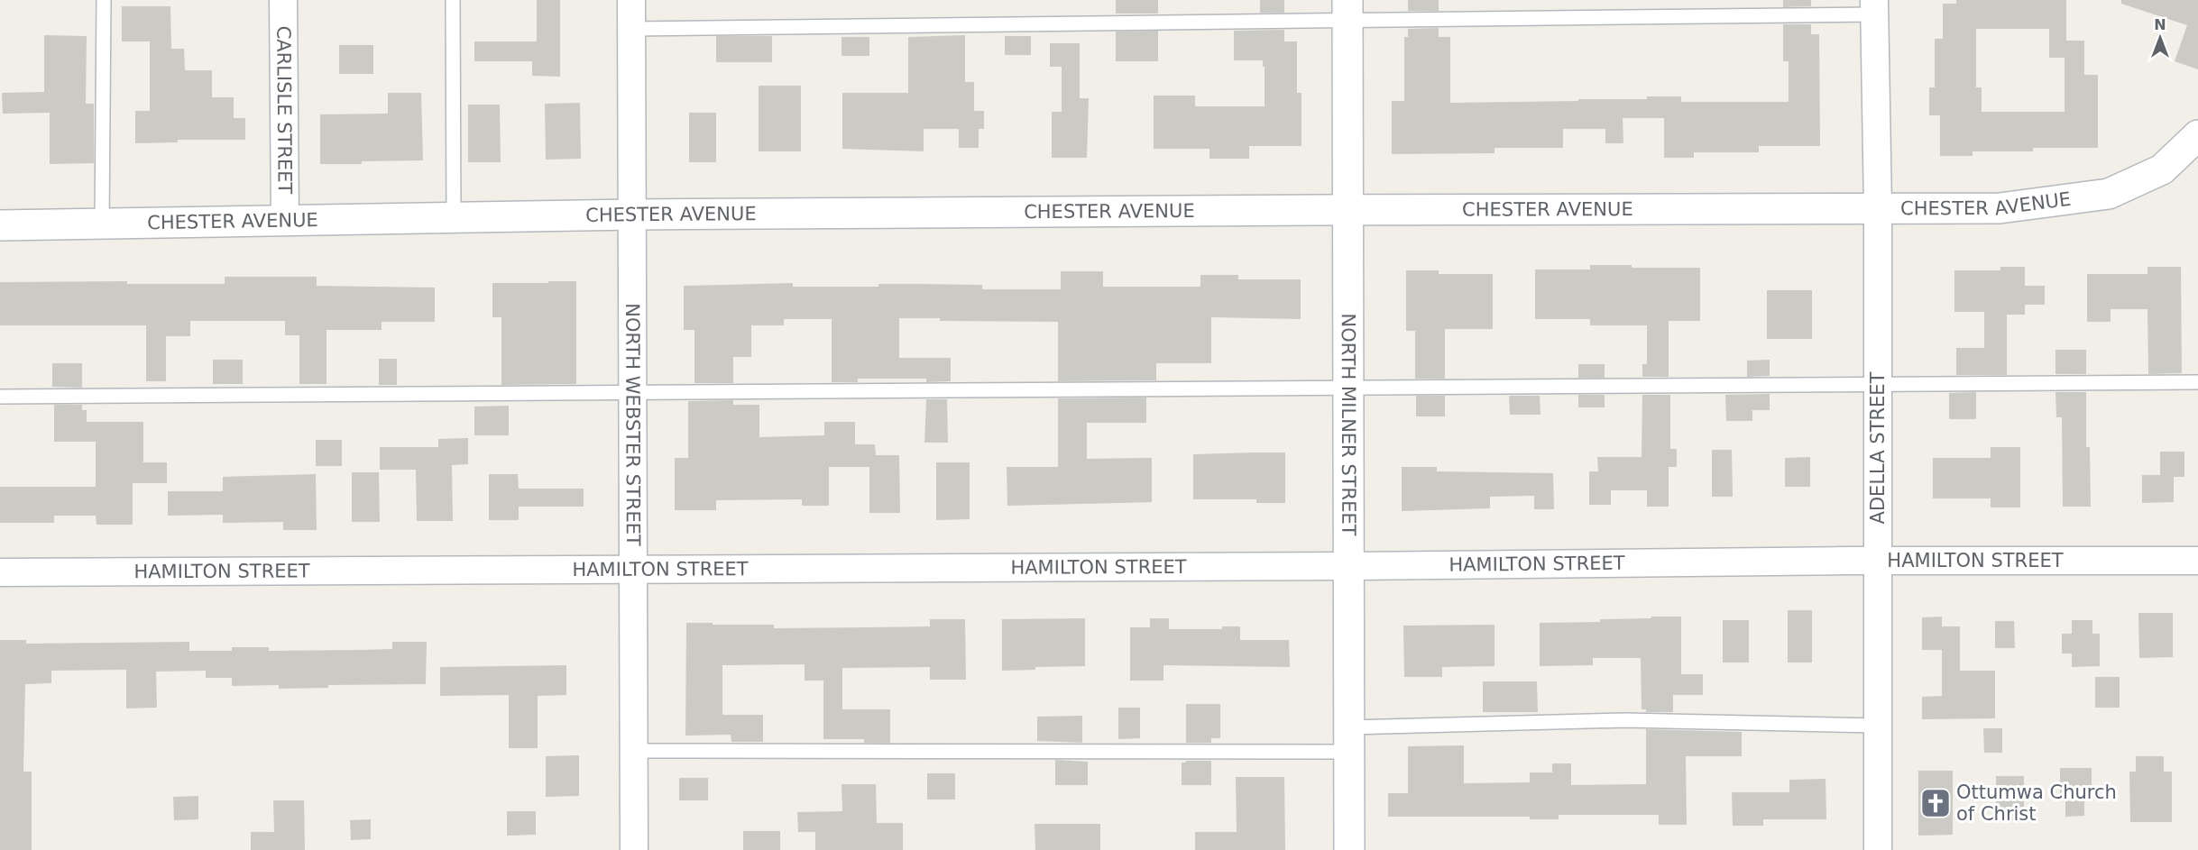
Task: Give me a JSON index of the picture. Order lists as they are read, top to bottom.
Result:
{
  "streets": {
    "street": [
      "CARLISLE STREET",
      "CHESTER AVENUE",
      "NORTH WEBSTER STREET",
      "NORTH MILNER STREET",
      "ADELLA STREET",
      "HAMILTON STREET"
    ]
  },
  "crossings": [
    ["CARLISLE STREET", "CHESTER AVENUE"],
    ["CHESTER AVENUE", "NORTH WEBSTER STREET"],
    ["CHESTER AVENUE", "NORTH MILNER STREET"],
    ["CHESTER AVENUE", "ADELLA STREET"],
    ["NORTH WEBSTER STREET", "HAMILTON STREET"],
    ["NORTH MILNER STREET", "HAMILTON STREET"],
    ["ADELLA STREET", "HAMILTON STREET"]
  ],
  "places": {
    "church": ["Ottumwa Church of Christ"]
  },
  "north": "top"
}
